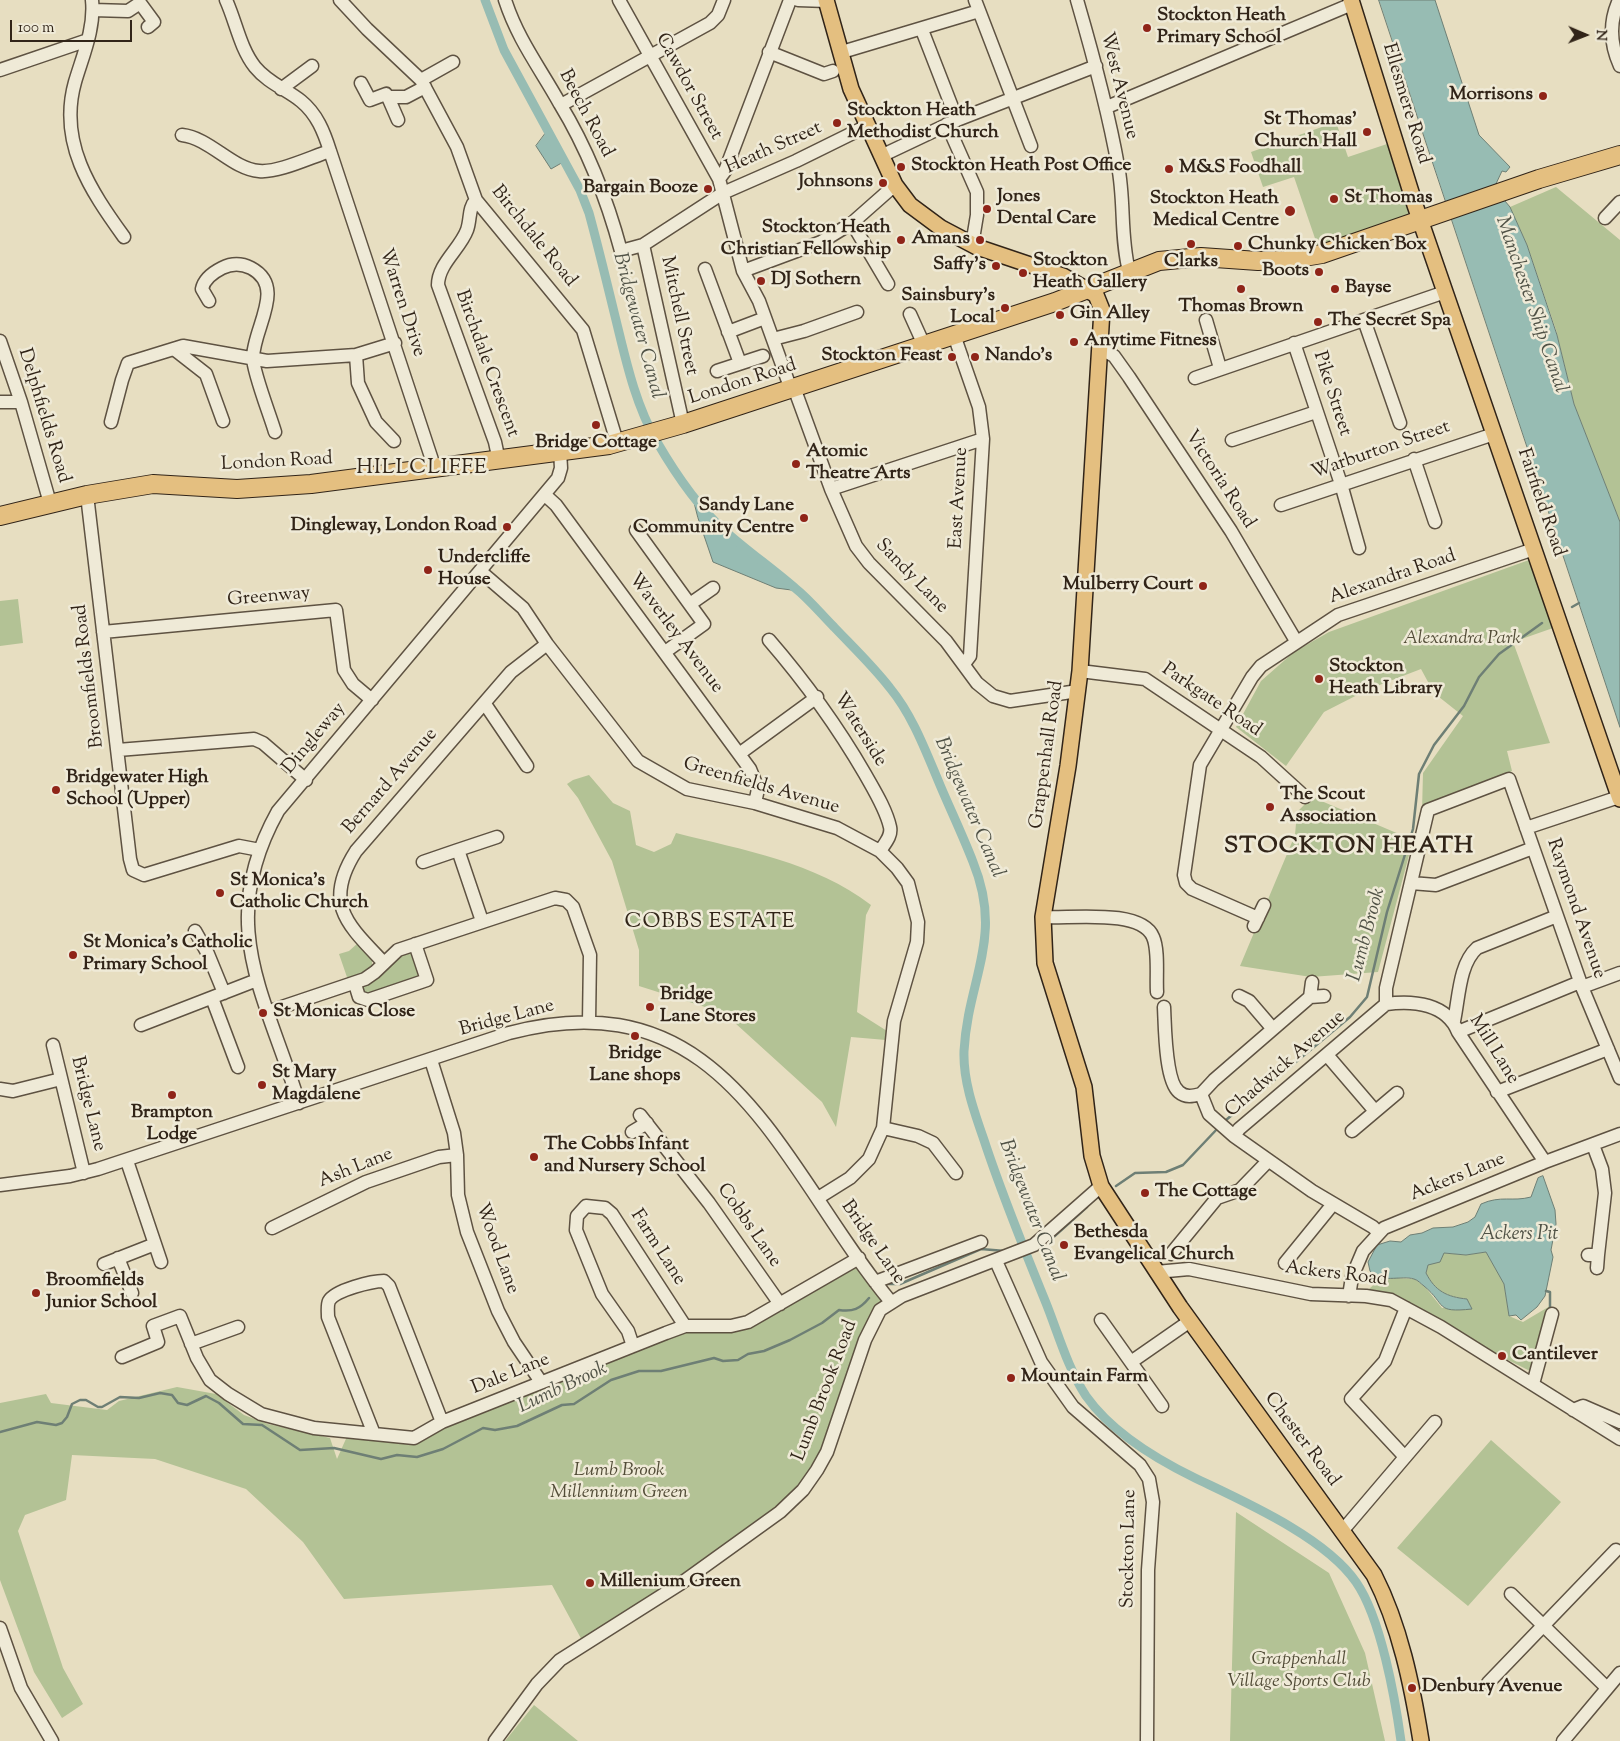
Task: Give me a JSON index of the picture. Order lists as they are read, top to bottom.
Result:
{
  "streets": {
    "highway": ["London Road"],
    "main road": [
      "Ellesmere Road",
      "Fairfield Road",
      "Grappenhall Road",
      "Chester Road"
    ],
    "street": [
      "West Avenue",
      "Cawdor Street",
      "Beech Road",
      "Heath Street",
      "Birchdale Road",
      "Warren Drive",
      "Mitchell Street",
      "Birchdale Crescent",
      "Pike Street",
      "Delphfields Road",
      "Warburton Street",
      "Victoria Road",
      "East Avenue",
      "Sandy Lane",
      "Alexandra Road",
      "Greenway",
      "Waverley Avenue",
      "Broomfields Road",
      "Parkgate Road",
      "Waterside",
      "Dingleway",
      "Bernard Avenue",
      "Greenfields Avenue",
      "Raymond Avenue",
      "Bridge Lane",
      "Mill Lane",
      "Chadwick Avenue",
      "Ash Lane",
      "Ackers Lane",
      "Cobbs Lane",
      "Farm Lane",
      "Wood Lane",
      "Ackers Road",
      "Dale Lane",
      "Lumb Brook Road",
      "Stockton Lane"
    ]
  },
  "crossings": [
    ["West Avenue", "London Road"],
    ["Cawdor Street", "Heath Street"],
    ["Cawdor Street", "Sandy Lane"],
    ["Ellesmere Road", "London Road"],
    ["Ellesmere Road", "Fairfield Road"],
    ["Beech Road", "Heath Street"],
    ["Heath Street", "Mitchell Street"],
    ["Birchdale Road", "Birchdale Crescent"],
    ["Birchdale Road", "London Road"],
    ["Warren Drive", "London Road"],
    ["Mitchell Street", "London Road"],
    ["Birchdale Crescent", "London Road"],
    ["London Road", "Delphfields Road"],
    ["London Road", "East Avenue"],
    ["London Road", "Fairfield Road"],
    ["London Road", "Sandy Lane"],
    ["London Road", "Broomfields Road"],
    ["London Road", "Dingleway"],
    ["London Road", "Grappenhall Road"],
    ["Pike Street", "Warburton Street"],
    ["Warburton Street", "Fairfield Road"],
    ["Victoria Road", "Alexandra Road"],
    ["Victoria Road", "Grappenhall Road"],
    ["East Avenue", "Sandy Lane"],
    ["Fairfield Road", "Alexandra Road"],
    ["Sandy Lane", "Grappenhall Road"],
    ["Alexandra Road", "Parkgate Road"],
    ["Greenway", "Broomfields Road"],
    ["Greenway", "Dingleway"],
    ["Waverley Avenue", "Dingleway"],
    ["Waverley Avenue", "Greenfields Avenue"],
    ["Broomfields Road", "Dingleway"],
    ["Parkgate Road", "Grappenhall Road"],
    ["Waterside", "Greenfields Avenue"],
    ["Dingleway", "Greenfields Avenue"],
    ["Dingleway", "Bridge Lane"],
    ["Grappenhall Road", "Lumb Brook Road"],
    ["Grappenhall Road", "Chester Road"],
    ["Bernard Avenue", "Greenfields Avenue"],
    ["Greenfields Avenue", "Bridge Lane"],
    ["Bridge Lane", "Wood Lane"],
    ["Bridge Lane", "Dale Lane"],
    ["Bridge Lane", "Lumb Brook Road"],
    ["Mill Lane", "Chadwick Avenue"],
    ["Mill Lane", "Ackers Lane"],
    ["Ash Lane", "Wood Lane"],
    ["Ackers Lane", "Ackers Road"],
    ["Cobbs Lane", "Dale Lane"],
    ["Farm Lane", "Dale Lane"],
    ["Wood Lane", "Dale Lane"],
    ["Ackers Road", "Chester Road"],
    ["Lumb Brook Road", "Chester Road"],
    ["Lumb Brook Road", "Stockton Lane"]
  ],
  "districts": ["HILLCLIFFE", "STOCKTON HEATH", "COBBS ESTATE"],
  "water": [
    "Manchester Ship Canal",
    "Bridgewater Canal",
    "Lumb Brook",
    "Ackers Pit"
  ],
  "parks": ["Alexandra Park", "Lumb Brook Millennium Green", "Grappenhall Village Sports Club"],
  "places": [
    "Stockton Heath Primary School",
    "Morrisons",
    "Stockton Heath Methodist Church",
    "St Thomas' Church Hall",
    "Stockton Heath Post Office",
    "M&S Foodhall",
    "Johnsons",
    "Bargain Booze",
    "St Thomas",
    "Jones Dental Care",
    "Stockton Heath Medical Centre",
    "Stockton Heath Christian Fellowship",
    "Amans",
    "Clarks",
    "Chunky Chicken Box",
    "Saffy's",
    "Boots",
    "Stockton Heath Gallery",
    "DJ Sothern",
    "Thomas Brown",
    "Bayse",
    "Sainsbury's Local",
    "Gin Alley",
    "The Secret Spa",
    "Anytime Fitness",
    "Stockton Feast",
    "Nando's",
    "Bridge Cottage",
    "Atomic Theatre Arts",
    "Sandy Lane Community Centre",
    "Dingleway, London Road",
    "Undercliffe House",
    "Mulberry Court",
    "Stockton Heath Library",
    "Bridgewater High School (Upper)",
    "The Scout Association",
    "St Monica's Catholic Church",
    "St Monica's Catholic Primary School",
    "Bridge Lane Stores",
    "St Monicas Close",
    "Bridge Lane shops",
    "St Mary Magdalene",
    "Brampton Lodge",
    "The Cobbs Infant and Nursery School",
    "The Cottage",
    "Bethesda Evangelical Church",
    "Broomfields Junior School",
    "Cantilever",
    "Mountain Farm",
    "Millenium Green",
    "Denbury Avenue"
  ],
  "scale_bar": "100 m",
  "north": "right"
}
